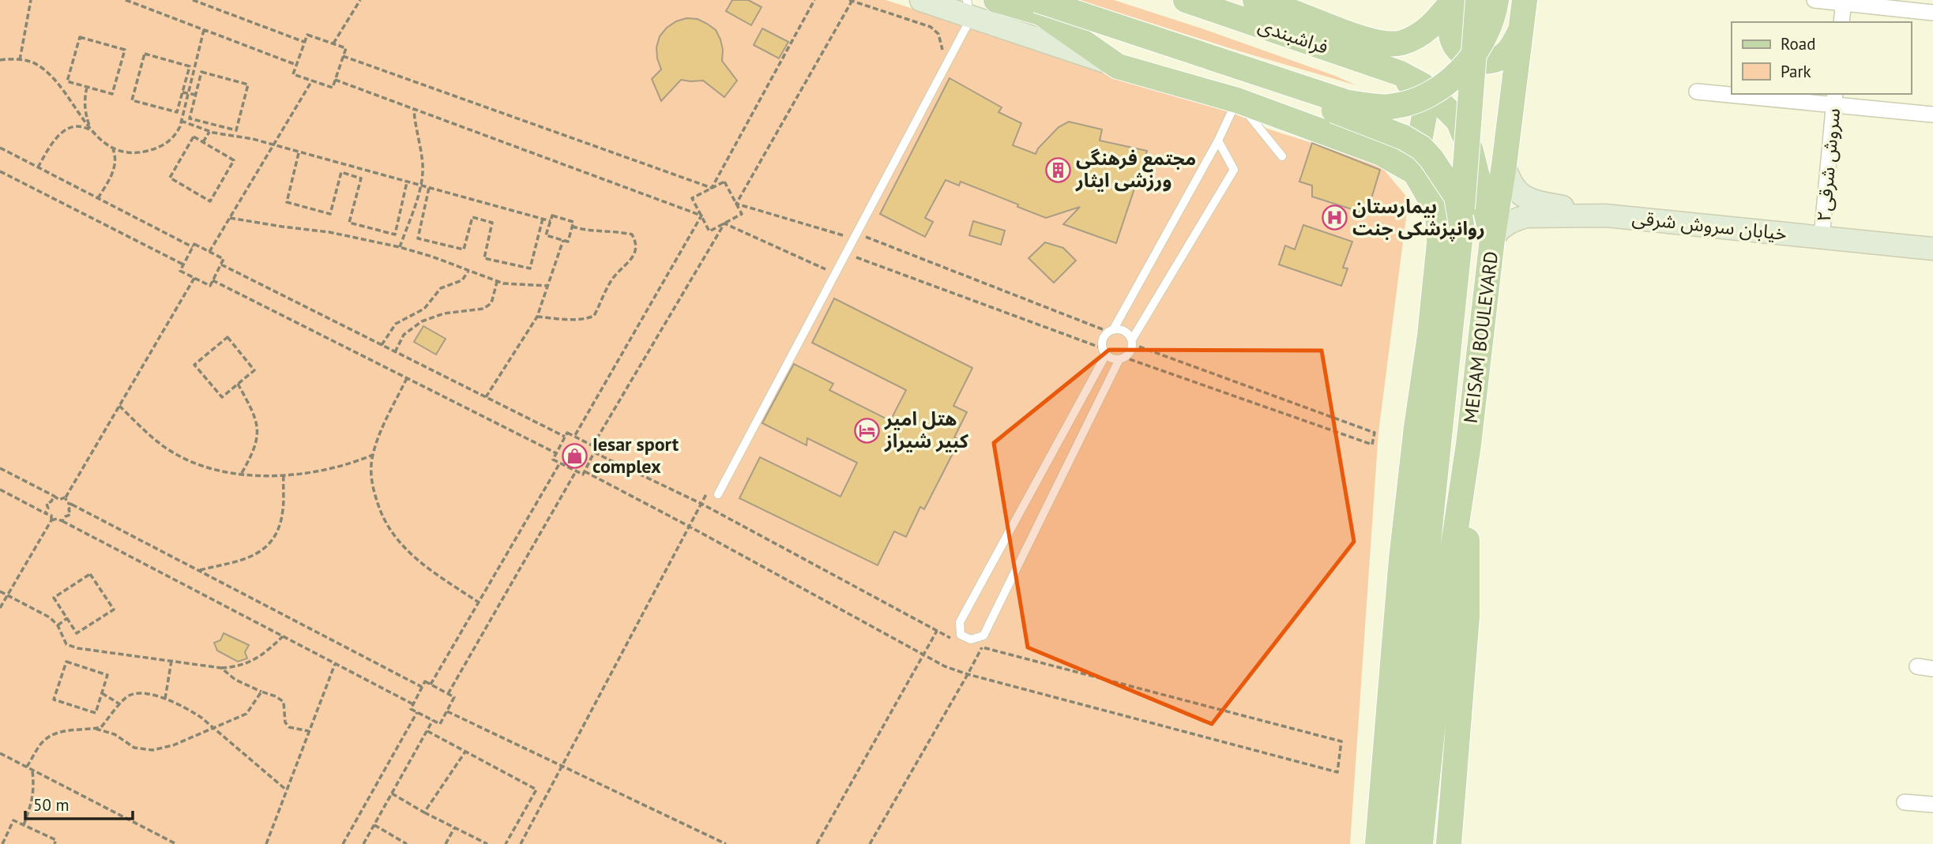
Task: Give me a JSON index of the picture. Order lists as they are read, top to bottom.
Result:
{
  "streets": {
    "main road": ["فراشبندی", "MEISAM BOULEVARD"],
    "street": ["سروش شرقی۲", "خیابان سروش شرقی"]
  },
  "crossings": [
    ["فراشبندی", "خیابان سروش شرقی"],
    ["فراشبندی", "MEISAM BOULEVARD"],
    ["سروش شرقی۲", "خیابان سروش شرقی"],
    ["خیابان سروش شرقی", "MEISAM BOULEVARD"]
  ],
  "places": {
    "building": ["مجتمع فرهنگی ورزشی ایثار"],
    "hospital": ["بیمارستان روانپزشکی جنت"],
    "hotel": ["هتل امیر کبیر شیراز"],
    "shop": ["Iesar sport complex"]
  },
  "legend": ["Road", "Park"],
  "scale_bar": "50 m"
}
